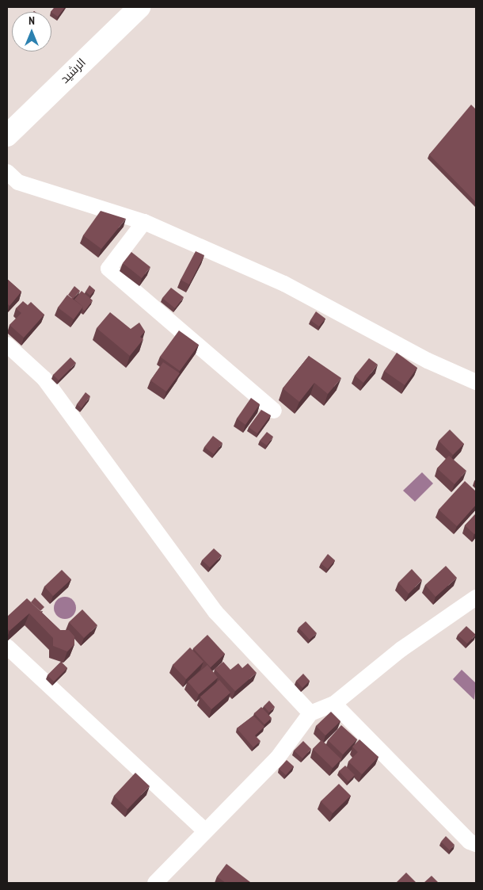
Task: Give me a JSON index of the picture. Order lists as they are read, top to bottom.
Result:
{
  "streets": {
    "main road": ["الرشيد"]
  },
  "north": "top"
}
